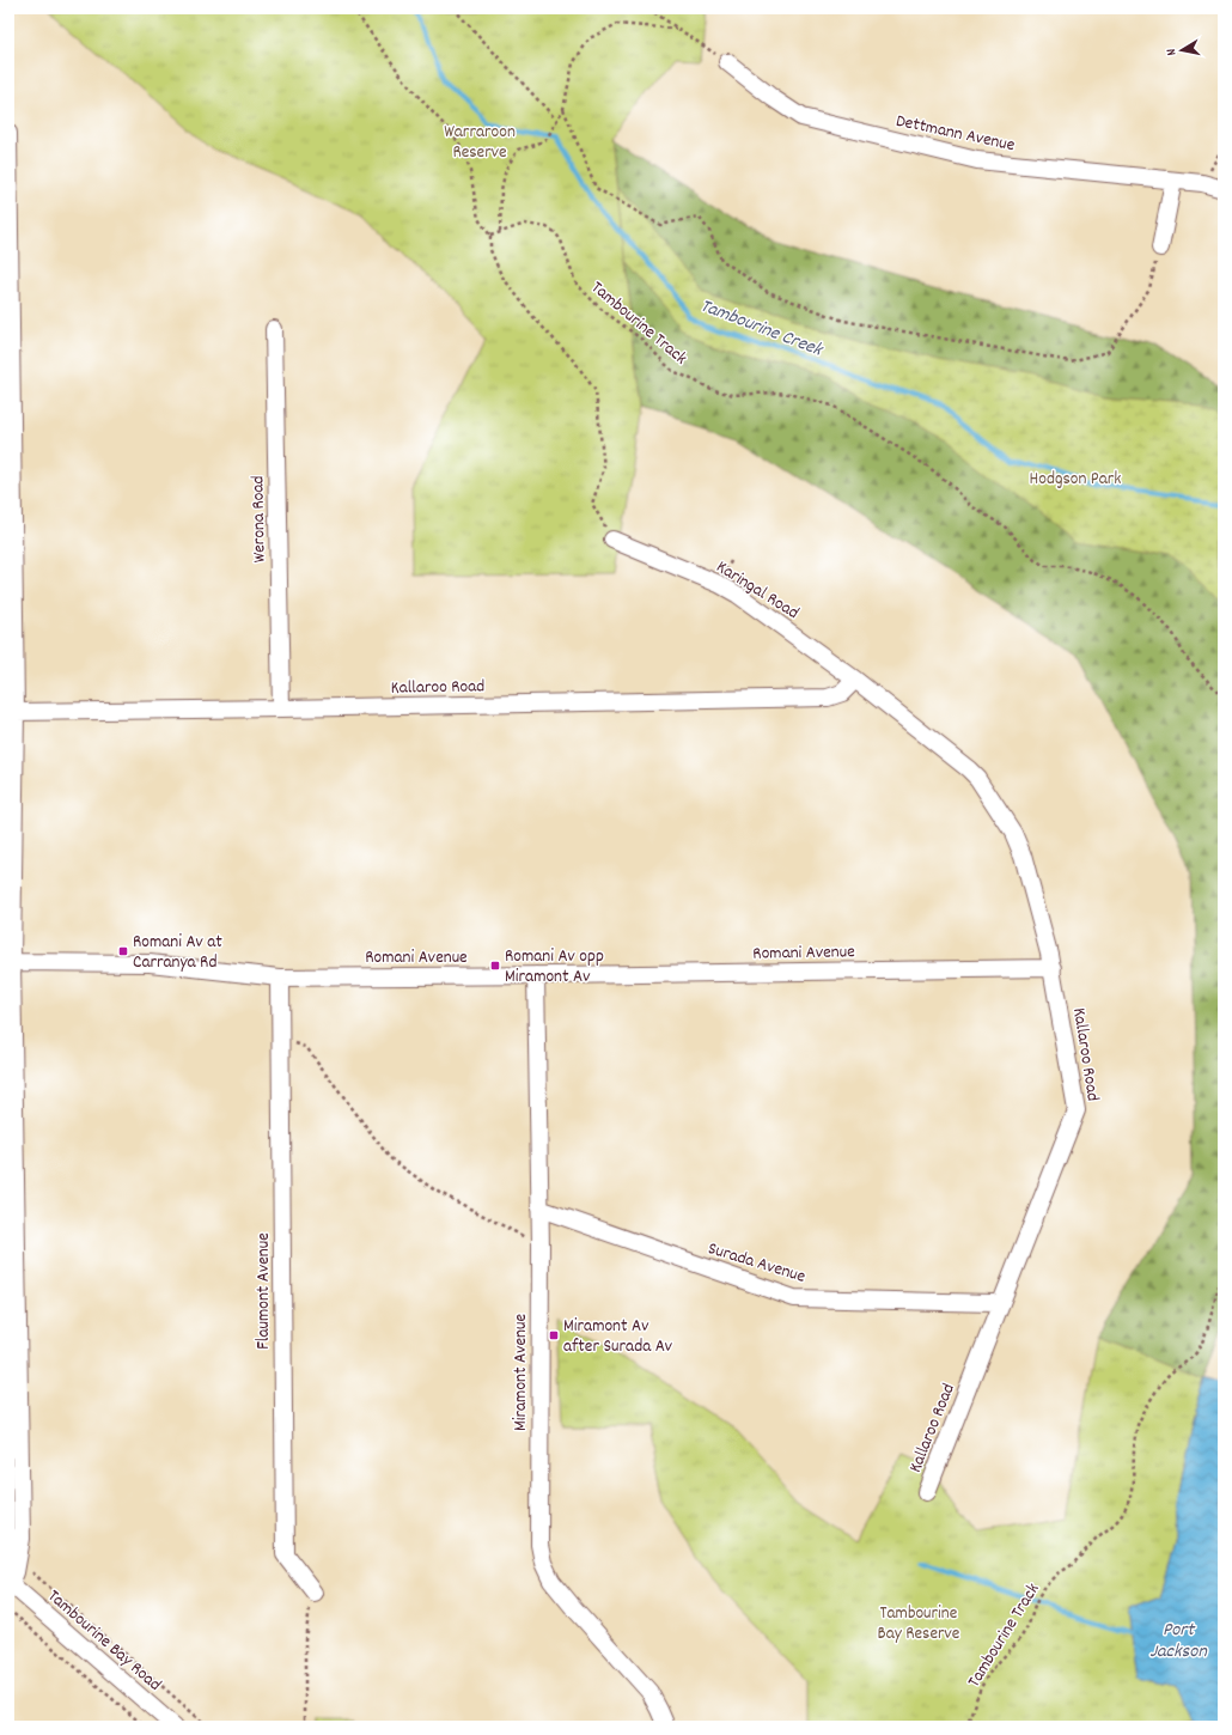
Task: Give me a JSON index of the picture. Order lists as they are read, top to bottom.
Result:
{
  "streets": {
    "street": [
      "Dettmann Avenue",
      "Werona Road",
      "Karingal Road",
      "Kallaroo Road",
      "Romani Avenue",
      "Surada Avenue",
      "Flaumont Avenue",
      "Miramont Avenue",
      "Tambourine Bay Road"
    ],
    "path": ["Tambourine Track"]
  },
  "crossings": [
    ["Werona Road", "Kallaroo Road"],
    ["Karingal Road", "Kallaroo Road"],
    ["Kallaroo Road", "Romani Avenue"],
    ["Kallaroo Road", "Surada Avenue"],
    ["Romani Avenue", "Flaumont Avenue"],
    ["Romani Avenue", "Miramont Avenue"],
    ["Surada Avenue", "Miramont Avenue"]
  ],
  "water": ["Tambourine Creek", "Port Jackson"],
  "parks": ["Warraroon Reserve", "Hodgson Park", "Tambourine Bay Reserve"],
  "places": {
    "transit": ["Romani Av at Carranya Rd", "Romani Av opp Miramont Av", "Miramont Av after Surada Av"]
  },
  "north": "left"
}
